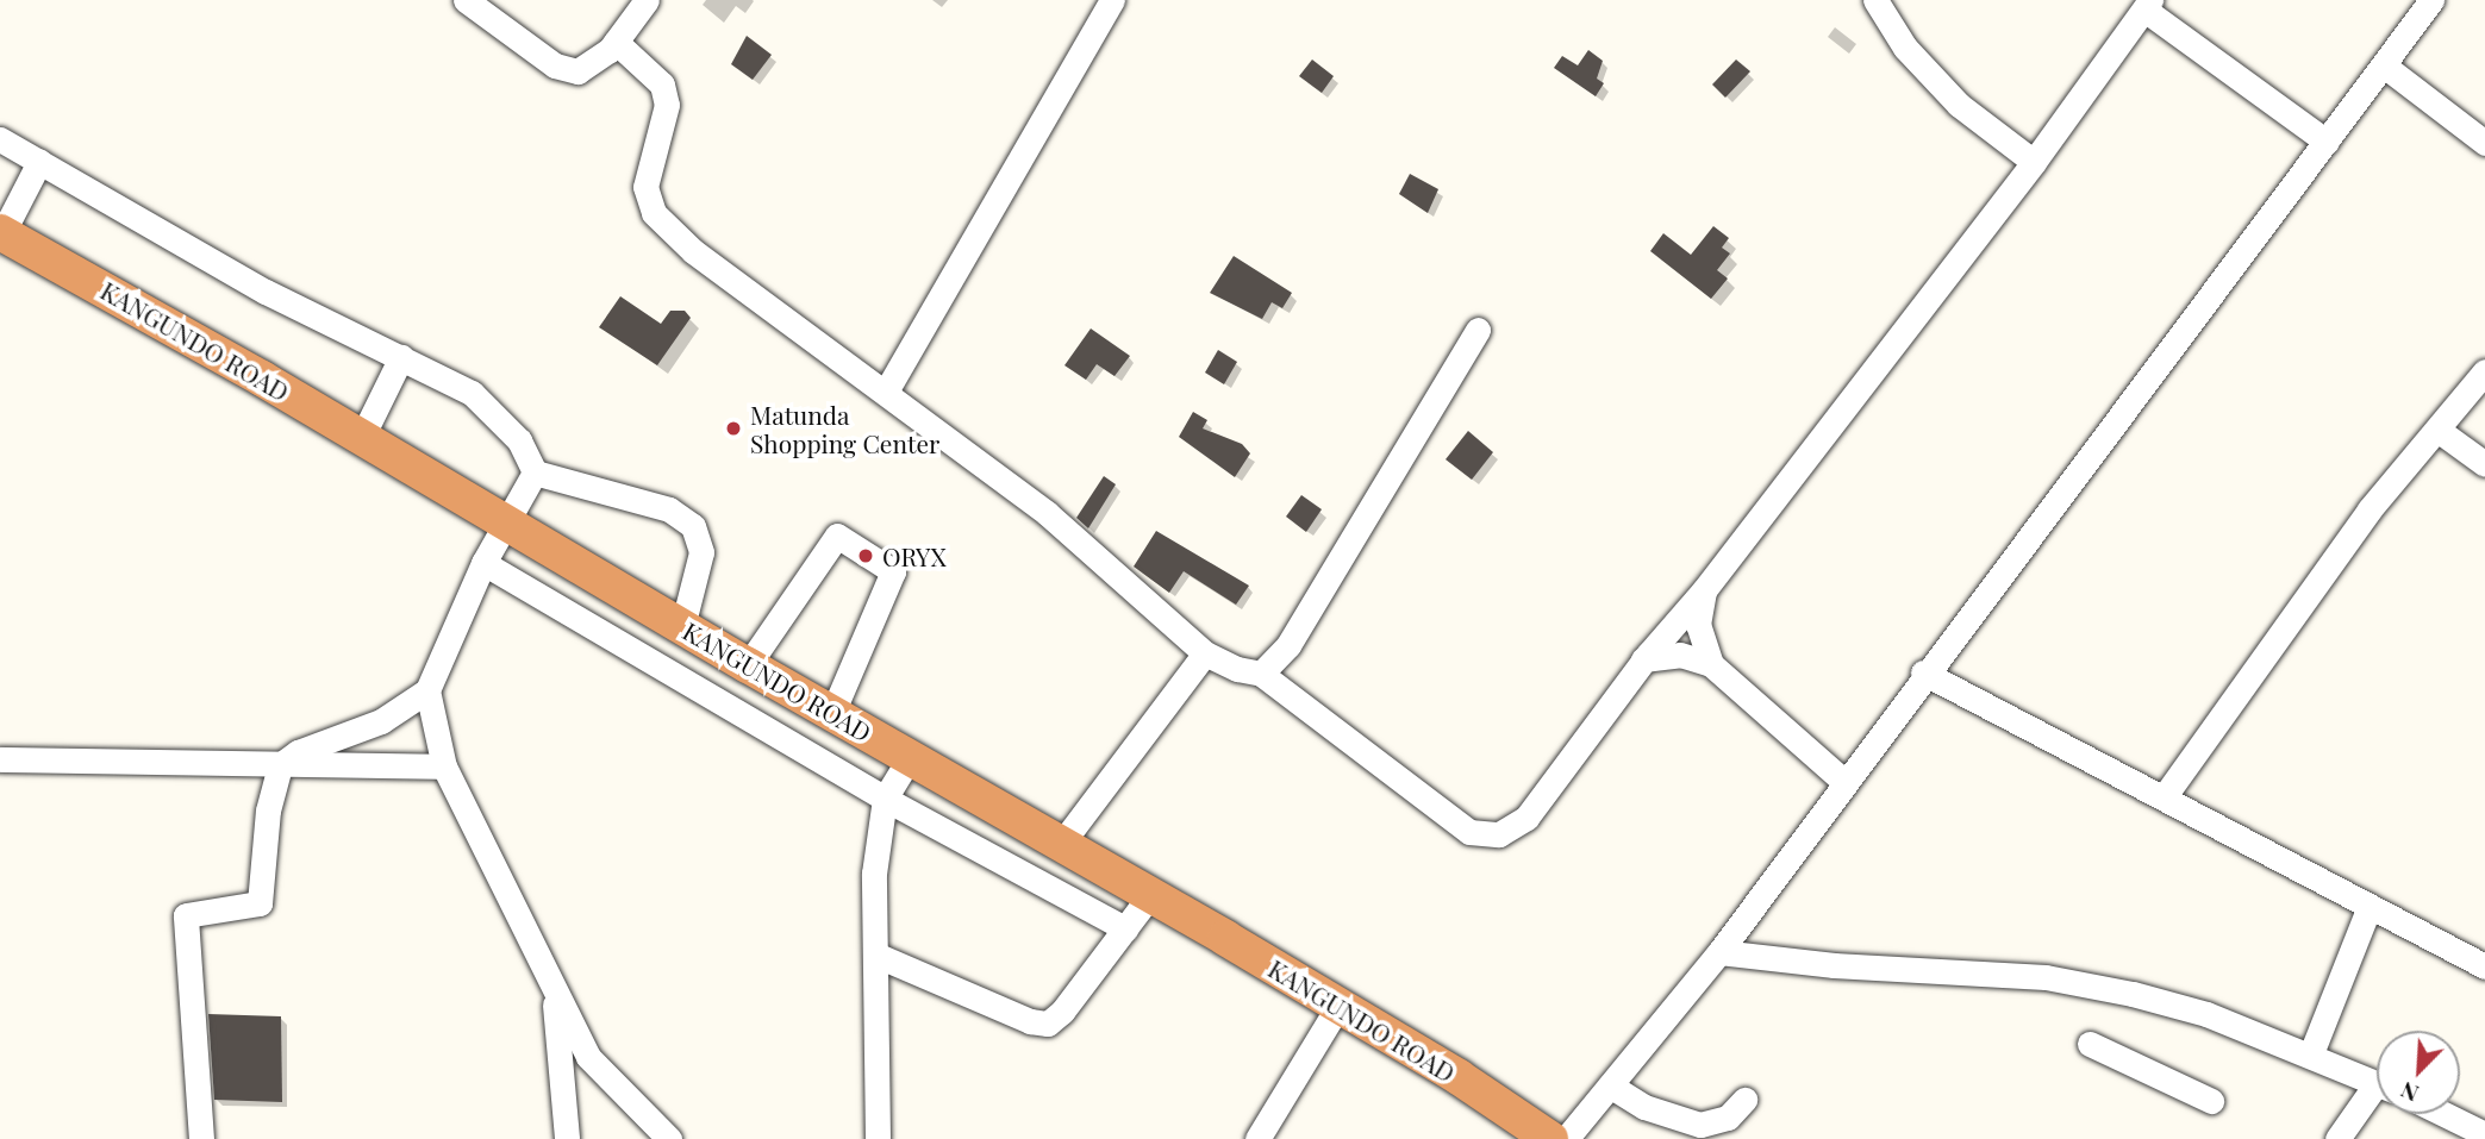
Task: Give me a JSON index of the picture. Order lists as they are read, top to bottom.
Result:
{
  "streets": {
    "highway": ["KANGUNDO ROAD"]
  },
  "places": ["Matunda Shopping Center", "ORYX"],
  "north": "bottom left"
}
